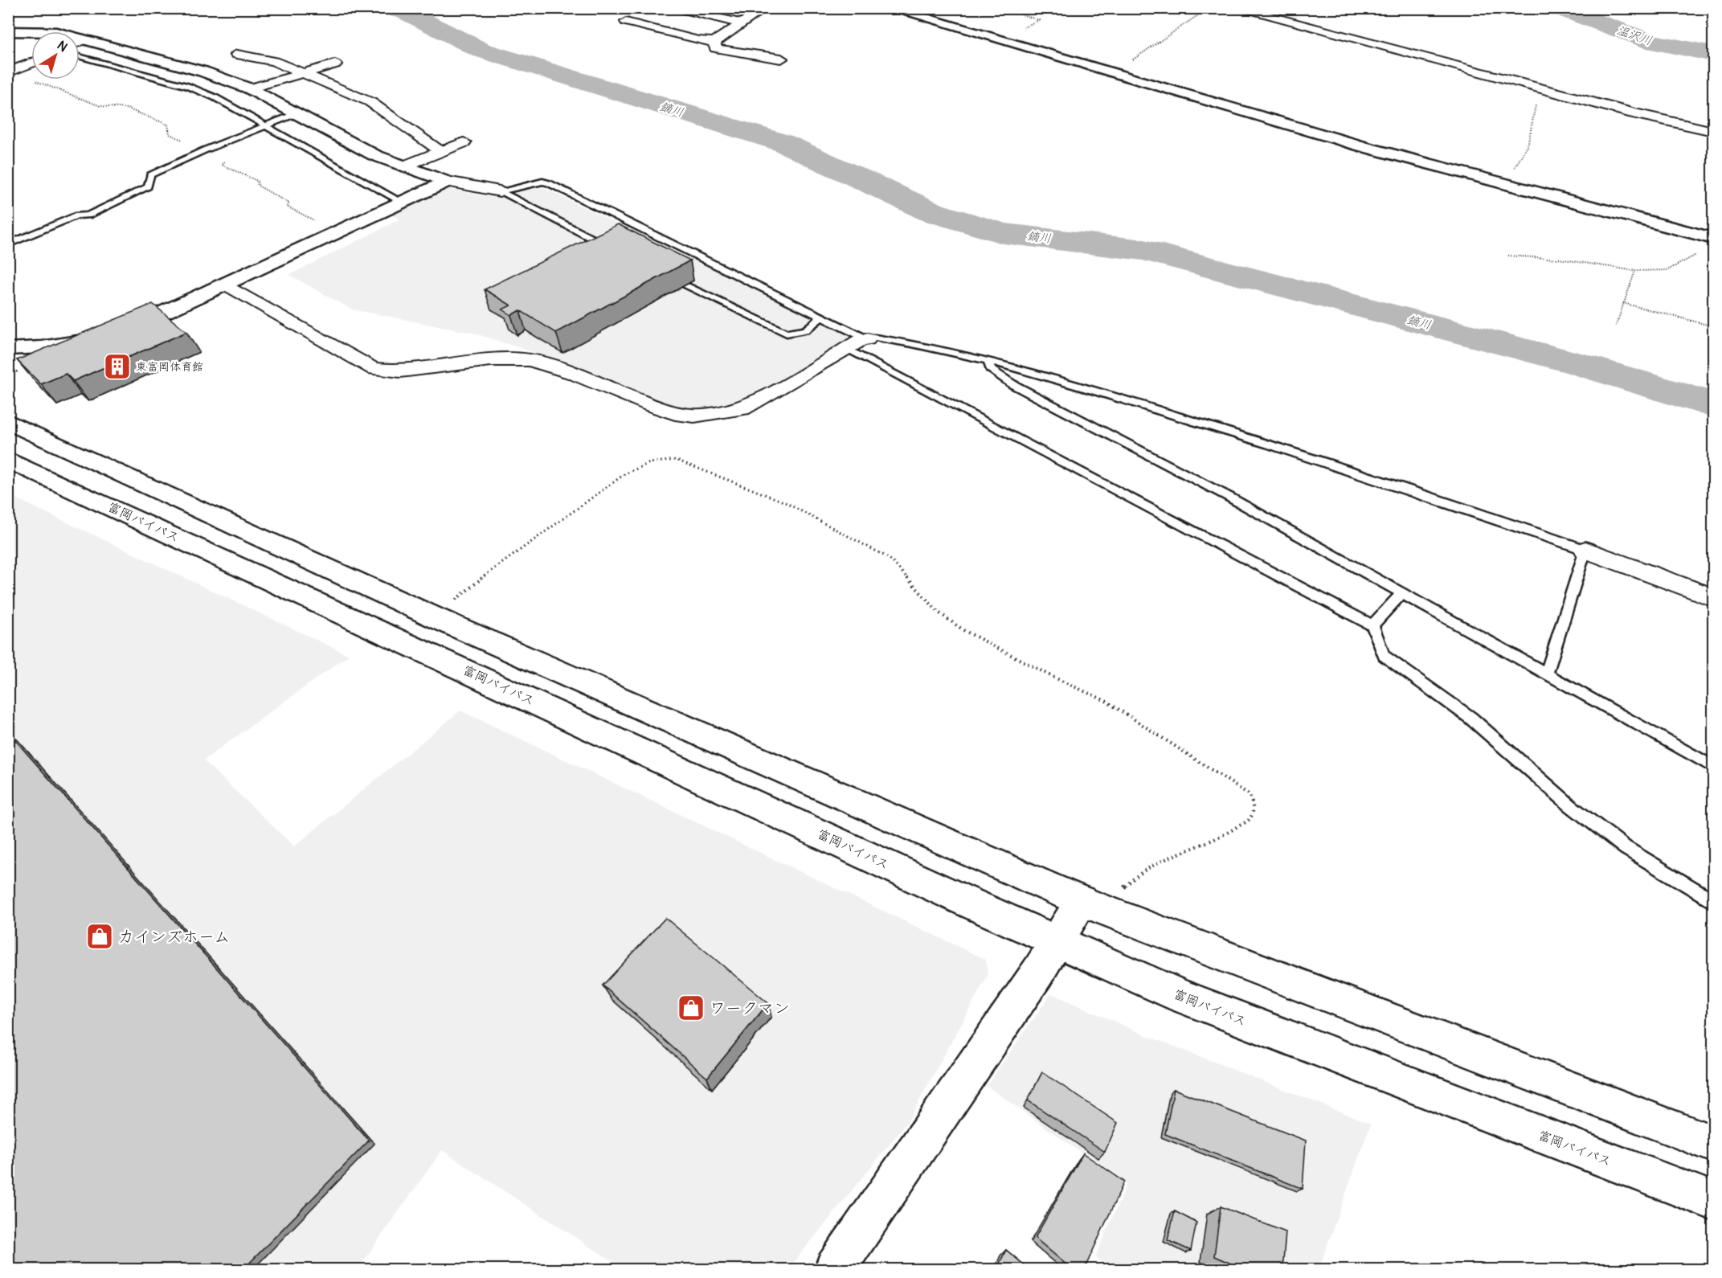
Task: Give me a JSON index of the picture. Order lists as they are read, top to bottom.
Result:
{
  "streets": {
    "main road": ["富岡バイパス"]
  },
  "water": ["温沢川", "鏑川"],
  "places": {
    "building": ["東富岡体育館"],
    "shop": ["カインズホーム", "ワークマン"]
  },
  "north": "top right"
}
